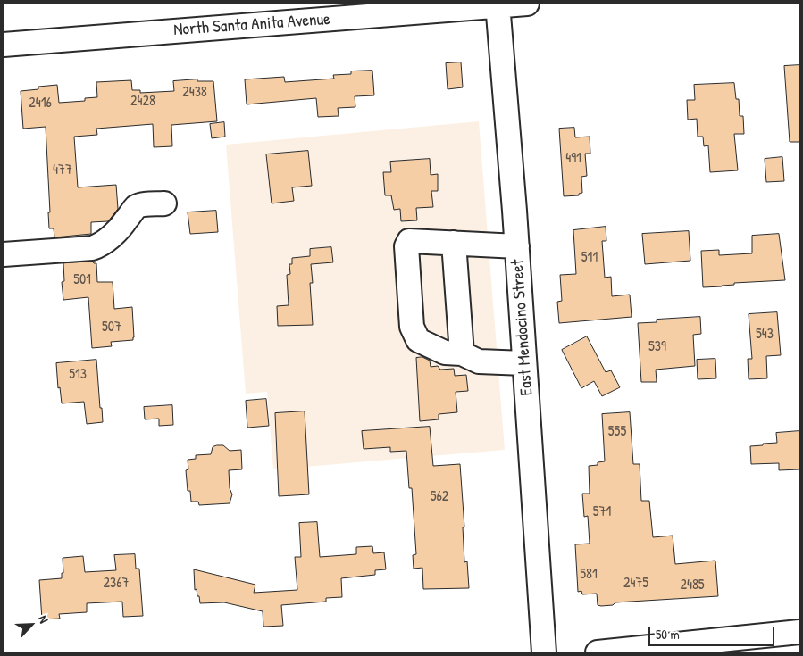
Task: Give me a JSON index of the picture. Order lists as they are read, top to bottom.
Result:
{
  "streets": {
    "street": ["North Santa Anita Avenue", "East Mendocino Street"]
  },
  "crossings": [
    ["North Santa Anita Avenue", "East Mendocino Street"]
  ],
  "house_numbers": [
    "2438",
    "2428",
    "2416",
    "491",
    "477",
    "511",
    "501",
    "507",
    "543",
    "539",
    "513",
    "555",
    "562",
    "571",
    "581",
    "2367",
    "2475",
    "2485"
  ],
  "scale_bar": "50 m",
  "north": "top right"
}
